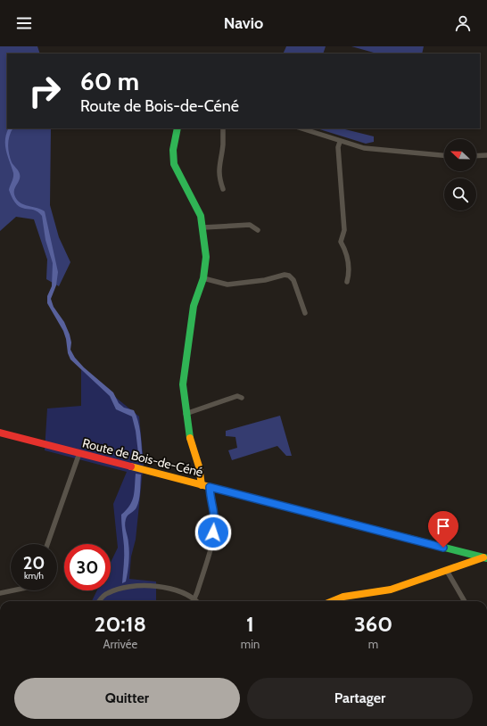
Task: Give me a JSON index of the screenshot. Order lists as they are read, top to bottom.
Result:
{
  "streets": {
    "street": ["Route de Bois-de-Céné"]
  },
  "north": "left",
  "page": {
    "header": "Navio",
    "turn": ["60 m", "Route de Bois-de-Céné"],
    "speed": "20 km/h",
    "limit": "30",
    "eta": [
      "20:18",
      "Arrivée",
      "1",
      "min",
      "360",
      "m"
    ],
    "buttons": ["Quitter", "Partager"]
  }
}
